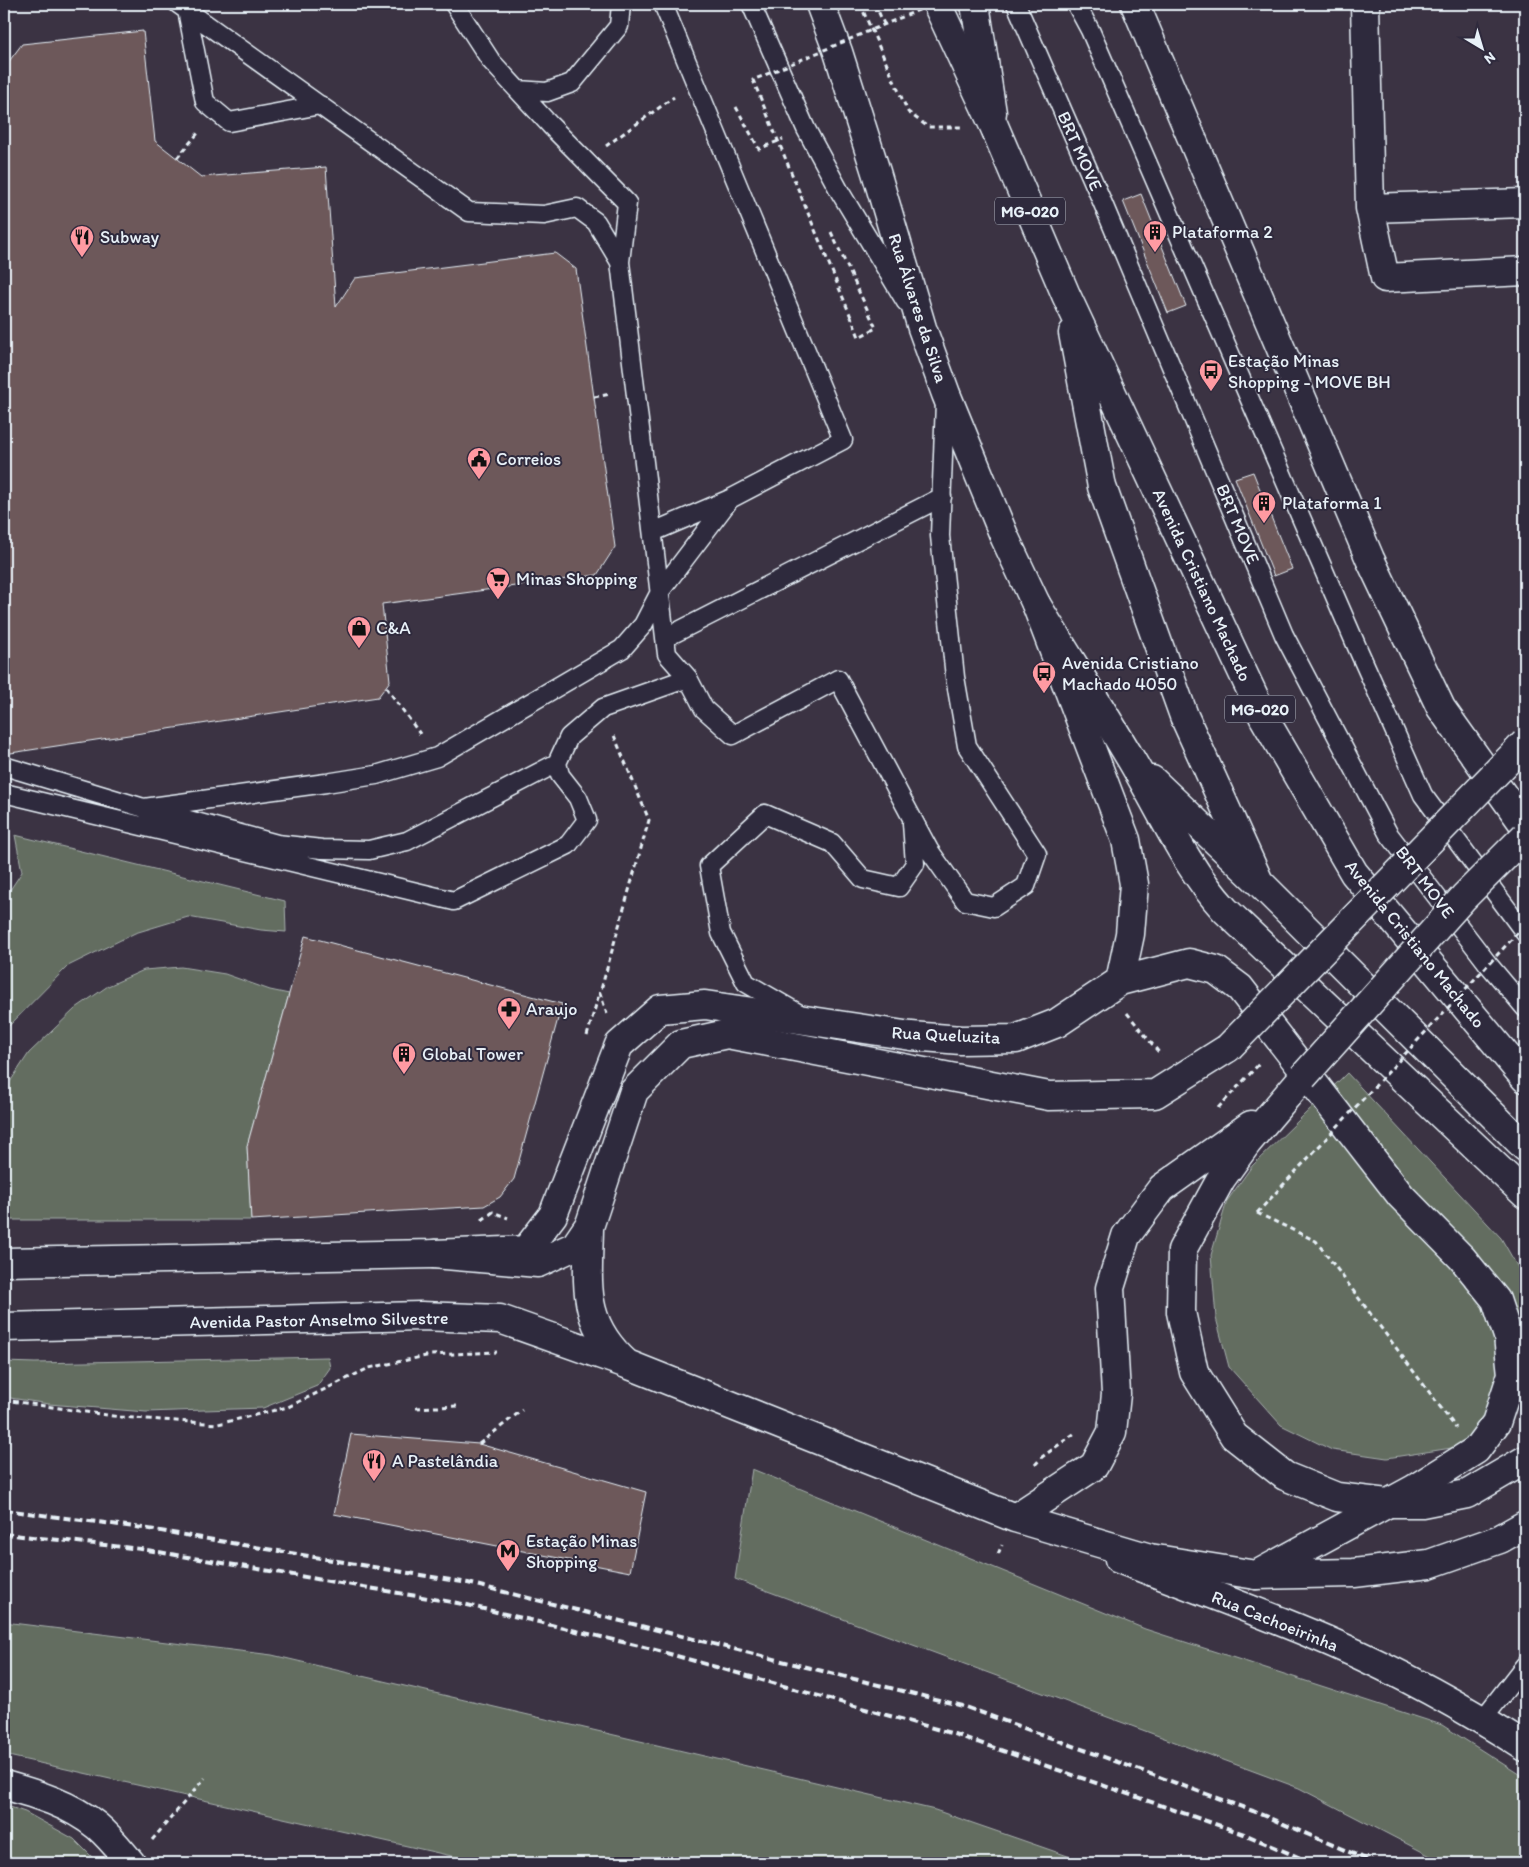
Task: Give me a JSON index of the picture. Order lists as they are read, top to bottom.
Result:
{
  "streets": {
    "main road": [
      "MG-020",
      "Rua Álvares da Silva",
      "Avenida Cristiano Machado",
      "Rua Queluzita",
      "Avenida Pastor Anselmo Silvestre",
      "Rua Cachoeirinha"
    ],
    "lane": ["BRT MOVE"]
  },
  "crossings": [
    ["Avenida Pastor Anselmo Silvestre", "Rua Cachoeirinha"]
  ],
  "places": {
    "building": ["Plataforma 2", "Plataforma 1", "Global Tower"],
    "restaurant": ["Subway", "A Pastelândia"],
    "bus stop": ["Estação Minas Shopping - MOVE BH", "Avenida Cristiano Machado 4050"],
    "public building": ["Correios"],
    "supermarket": ["Minas Shopping"],
    "shop": ["C&A"],
    "pharmacy": ["Araujo"],
    "metro station": ["Estação Minas Shopping"]
  },
  "north": "bottom right"
}
